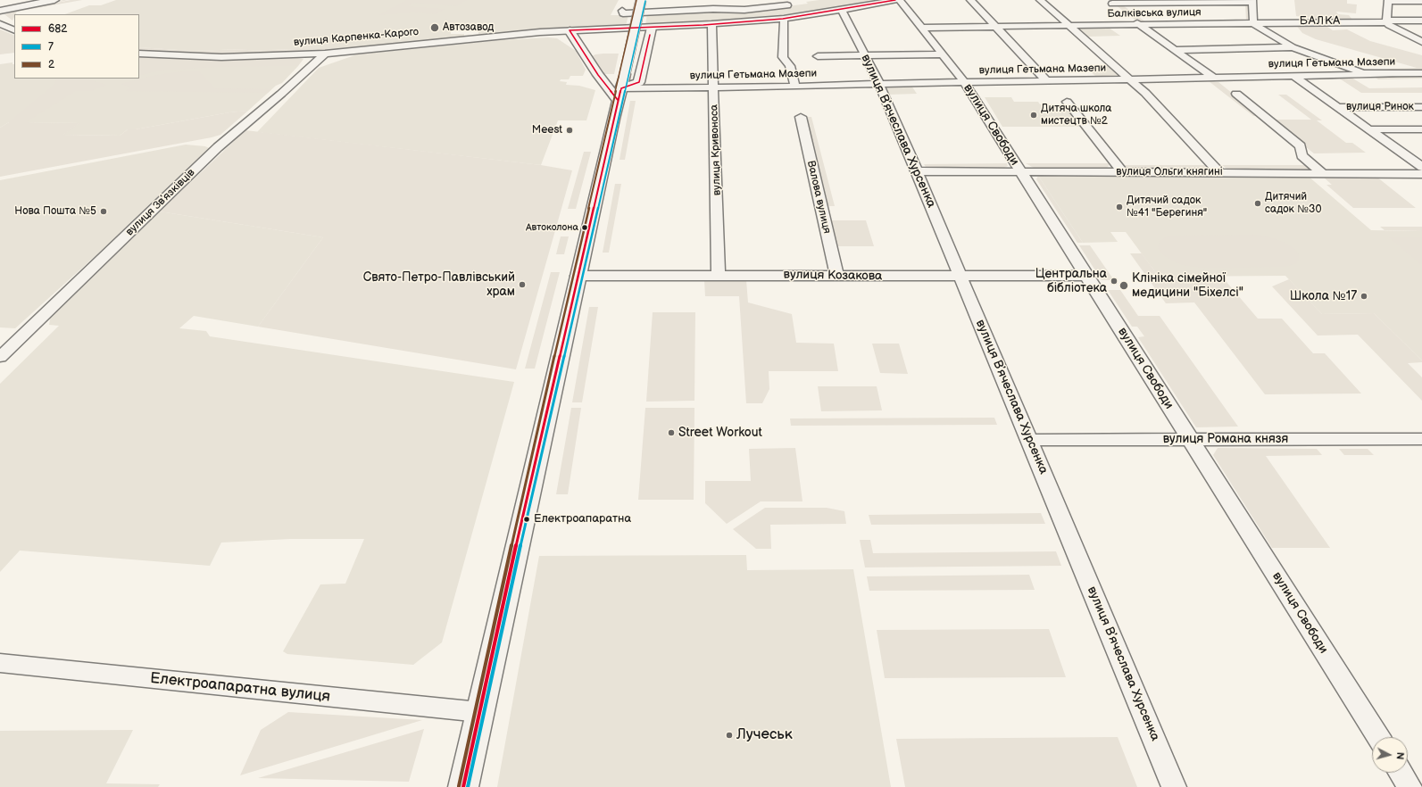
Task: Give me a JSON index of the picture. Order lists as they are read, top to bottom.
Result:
{
  "streets": {
    "street": [
      "Балківська вулиця",
      "вулиця Карпенка-Карого",
      "вулиця Гетьмана Мазепи",
      "вулиця Ринок",
      "вулиця Свободи",
      "вулиця Вʼячеслава Хурсенка",
      "вулиця Кривоноса",
      "вулиця Ольги княгині",
      "Валова вулиця",
      "вулиця Звʼязківців",
      "вулиця Козакова",
      "вулиця Романа князя",
      "Електроапаратна вулиця"
    ]
  },
  "crossings": [
    ["Балківська вулиця", "вулиця Свободи"],
    ["вулиця Карпенка-Карого", "вулиця Вʼячеслава Хурсенка"],
    ["вулиця Карпенка-Карого", "вулиця Кривоноса"],
    ["вулиця Карпенка-Карого", "вулиця Звʼязківців"],
    ["вулиця Гетьмана Мазепи", "вулиця Свободи"],
    ["вулиця Гетьмана Мазепи", "вулиця Вʼячеслава Хурсенка"],
    ["вулиця Гетьмана Мазепи", "вулиця Кривоноса"],
    ["вулиця Свободи", "вулиця Ольги княгині"],
    ["вулиця Свободи", "вулиця Козакова"],
    ["вулиця Свободи", "вулиця Романа князя"],
    ["вулиця Вʼячеслава Хурсенка", "вулиця Ольги княгині"],
    ["вулиця Вʼячеслава Хурсенка", "вулиця Козакова"],
    ["вулиця Вʼячеслава Хурсенка", "вулиця Романа князя"],
    ["вулиця Кривоноса", "вулиця Козакова"],
    ["Валова вулиця", "вулиця Козакова"]
  ],
  "districts": ["БАЛКА"],
  "places": [
    "Автозавод",
    "Дитяча школа мистецтв №2",
    "Meest",
    "Дитячий садок №30",
    "Дитячий садок №41 \"Берегиня\"",
    "Нова Пошта №5",
    "Автоколона",
    "Центральна бібліотека",
    "Свято-Петро-Павлівський храм",
    "Клініка сімейної медицини \"Біхелсі\"",
    "Школа №17",
    "Street Workout",
    "Електроапаратна",
    "Лучеськ"
  ],
  "lines": ["transit line 682", "transit line 2", "transit line 7"],
  "legend": ["682", "7", "2"],
  "north": "right"
}
